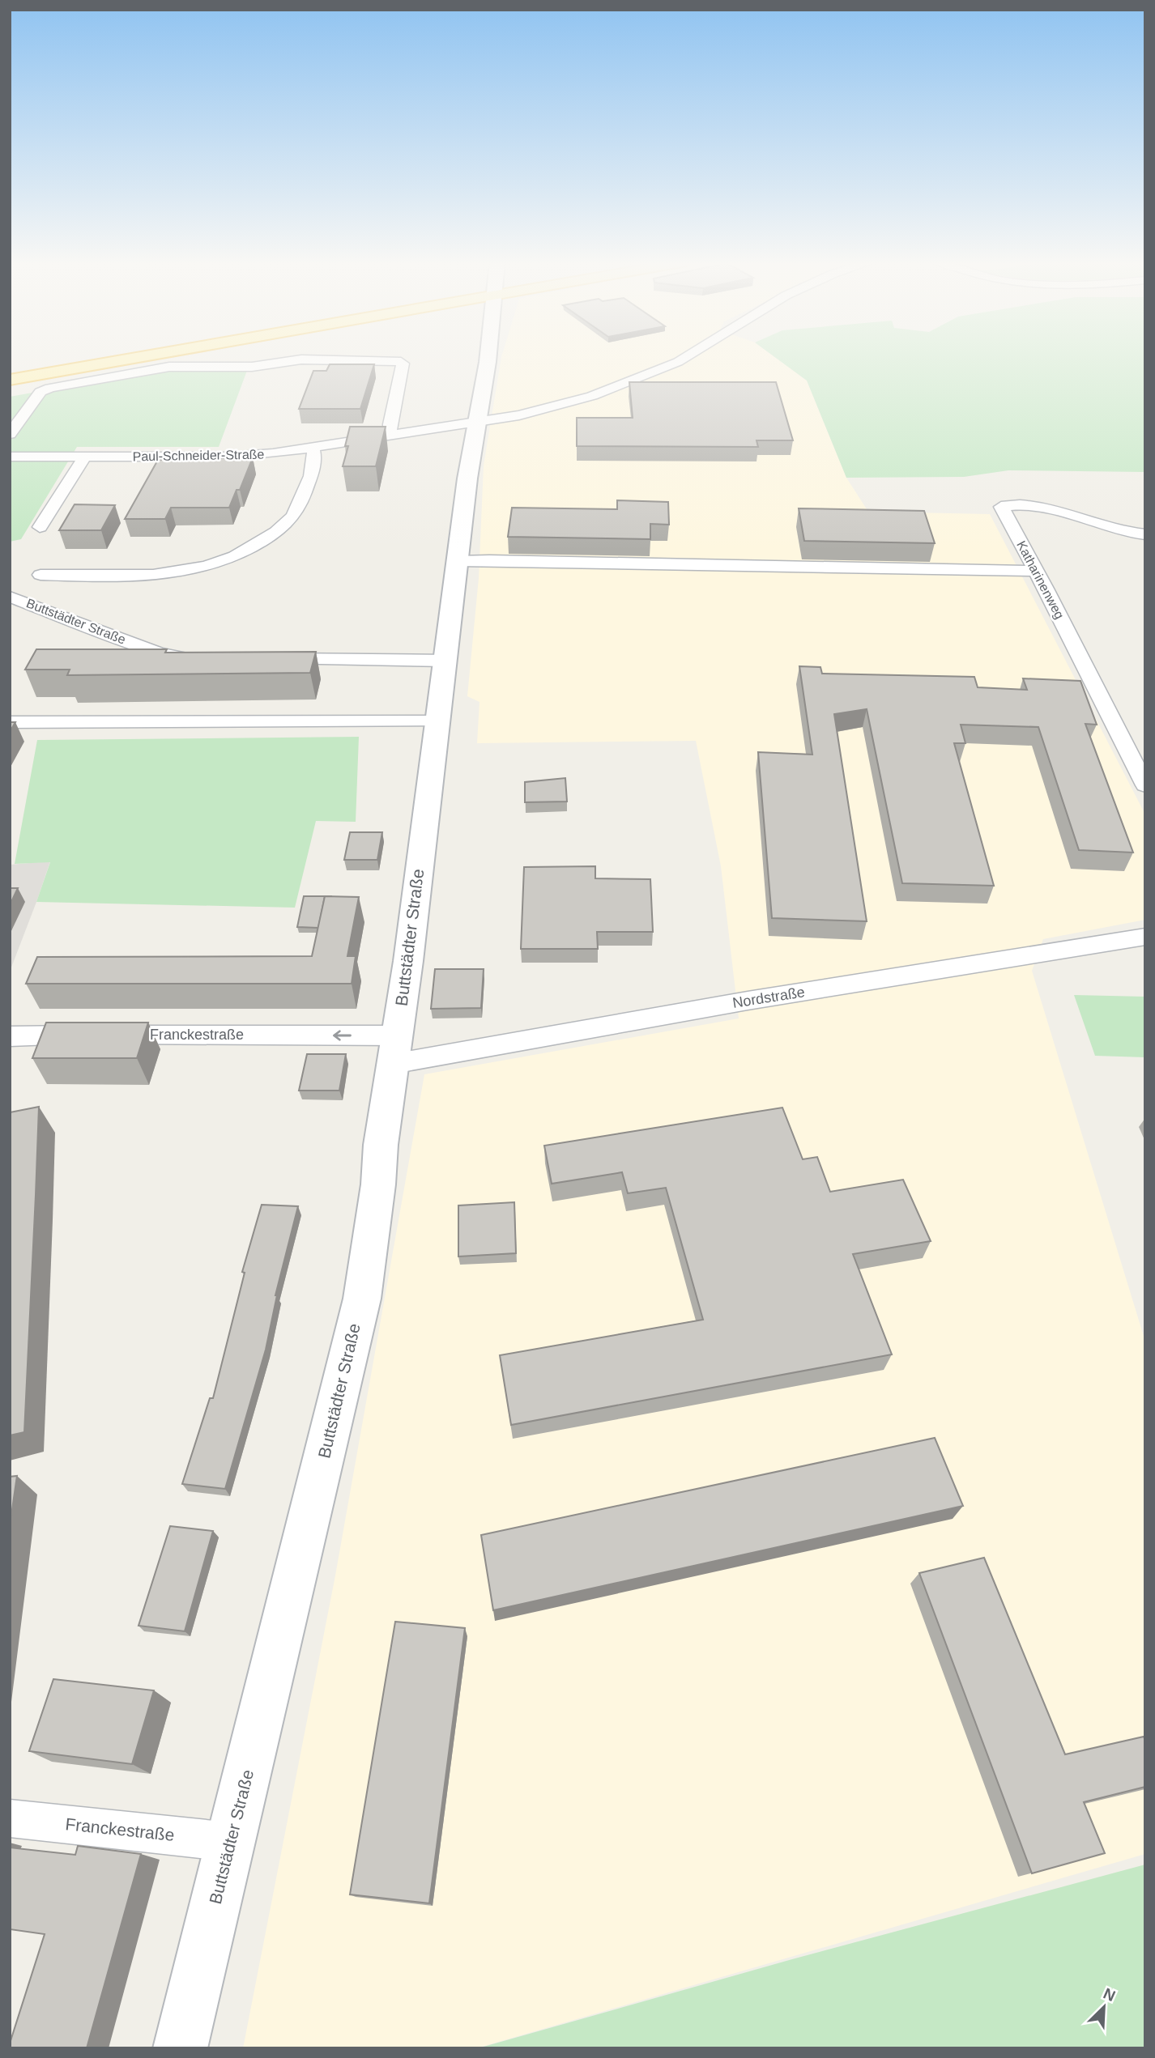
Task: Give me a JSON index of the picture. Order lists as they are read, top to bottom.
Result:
{
  "streets": {
    "street": [
      "Paul-Schneider-Straße",
      "Katharinenweg",
      "Buttstädter Straße",
      "Nordstraße",
      "Franckestraße"
    ]
  },
  "crossings": [
    ["Paul-Schneider-Straße", "Buttstädter Straße"],
    ["Buttstädter Straße", "Nordstraße"],
    ["Buttstädter Straße", "Franckestraße"],
    ["Nordstraße", "Franckestraße"]
  ],
  "one_way": ["Franckestraße"],
  "north": "top right"
}
